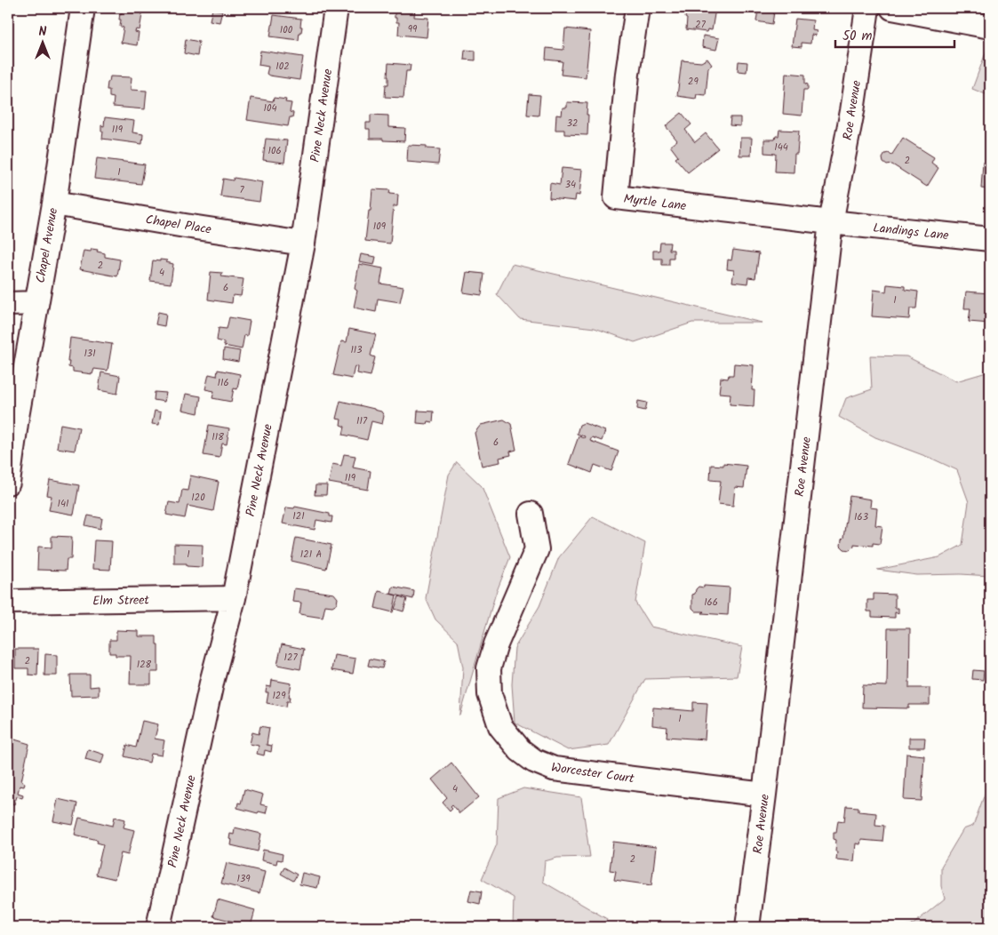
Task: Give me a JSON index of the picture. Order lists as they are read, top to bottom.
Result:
{
  "streets": {
    "street": [
      "Roe Avenue",
      "Pine Neck Avenue",
      "Myrtle Lane",
      "Chapel Place",
      "Landings Lane",
      "Chapel Avenue",
      "Elm Street",
      "Worcester Court"
    ]
  },
  "crossings": [
    ["Roe Avenue", "Myrtle Lane"],
    ["Roe Avenue", "Landings Lane"],
    ["Roe Avenue", "Worcester Court"],
    ["Pine Neck Avenue", "Chapel Place"],
    ["Pine Neck Avenue", "Elm Street"],
    ["Myrtle Lane", "Landings Lane"],
    ["Chapel Place", "Chapel Avenue"]
  ],
  "house_numbers": [
    "27",
    "99",
    "100",
    "102",
    "29",
    "104",
    "32",
    "119",
    "144",
    "106",
    "2",
    "1",
    "34",
    "7",
    "109",
    "2",
    "4",
    "6",
    "1",
    "113",
    "131",
    "116",
    "117",
    "118",
    "6",
    "119",
    "120",
    "141",
    "121",
    "163",
    "1",
    "121 A",
    "166",
    "127",
    "2",
    "128",
    "129",
    "1",
    "4",
    "2",
    "139"
  ],
  "scale_bar": "50 m",
  "north": "top"
}
